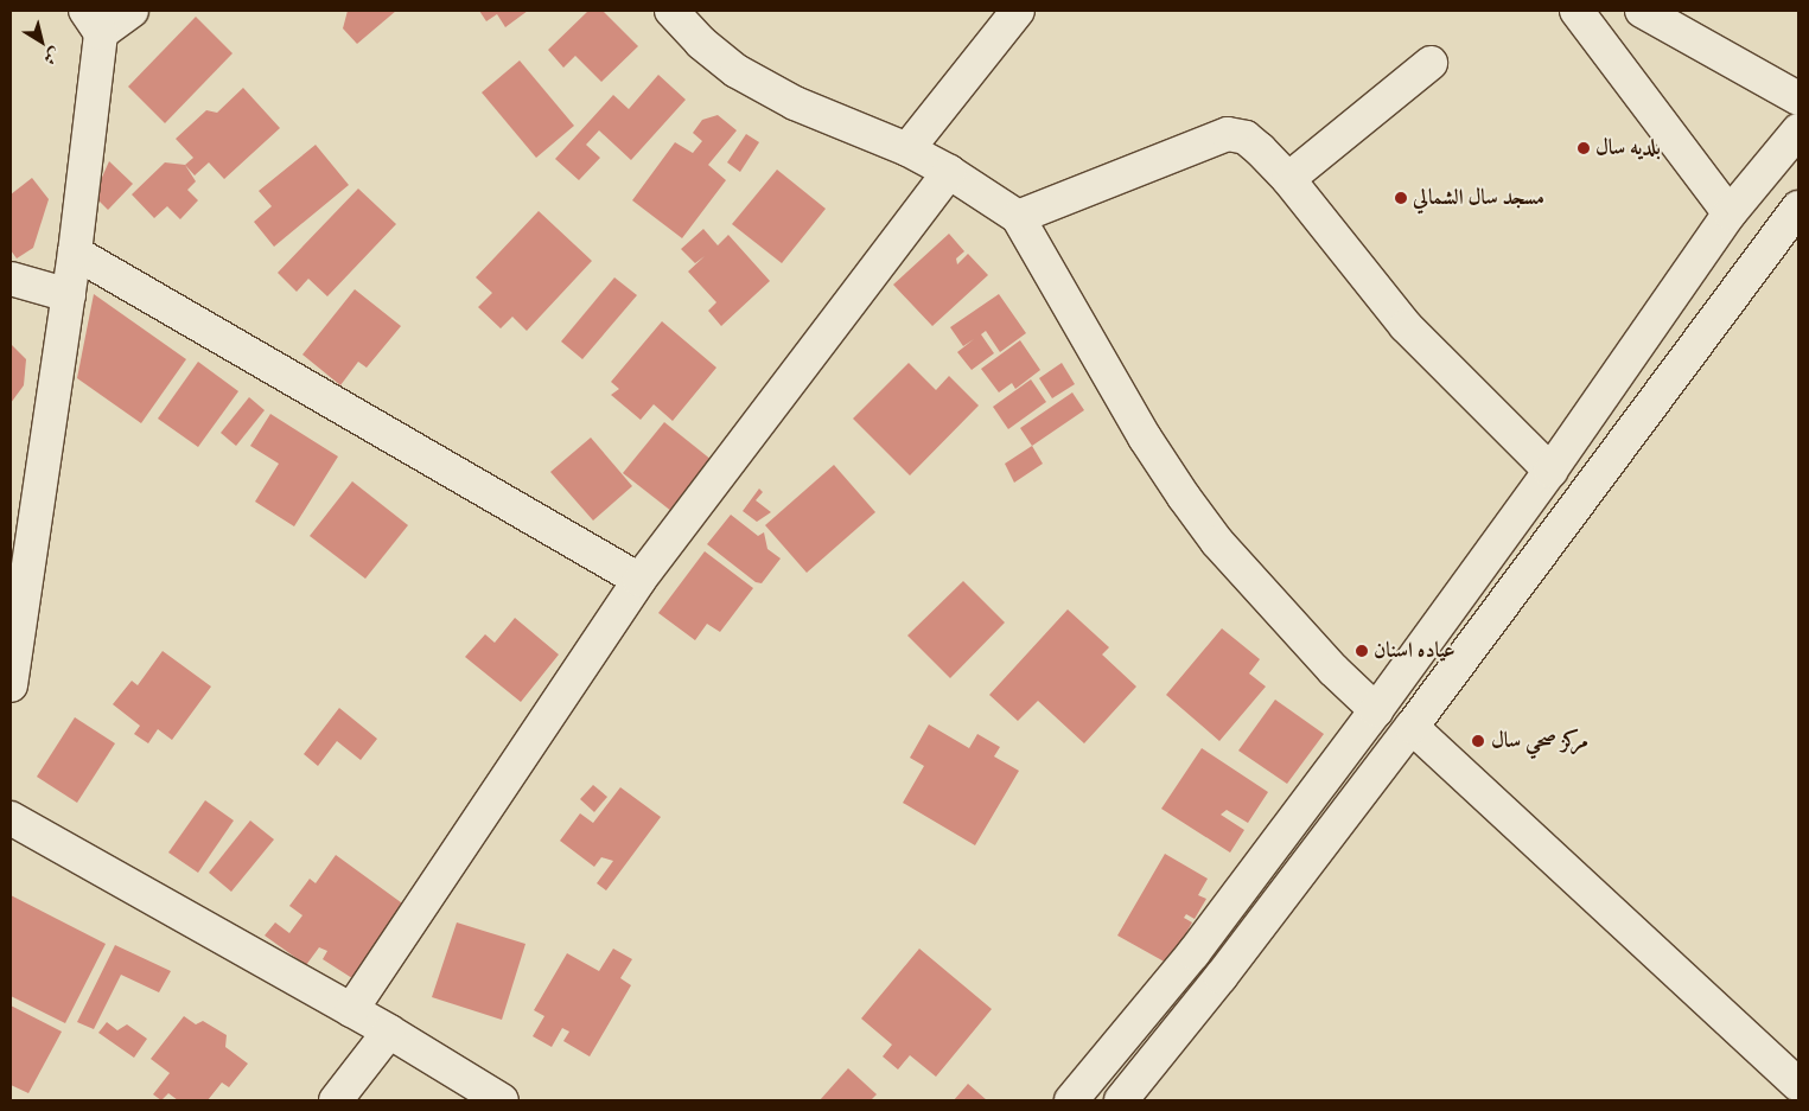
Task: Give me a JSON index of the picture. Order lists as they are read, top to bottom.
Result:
{
  "places": [
    "بلديه سال",
    "مسجد سال الشمالي",
    "عياده اسنان",
    "مركز صحي سال"
  ],
  "north": "bottom right"
}
